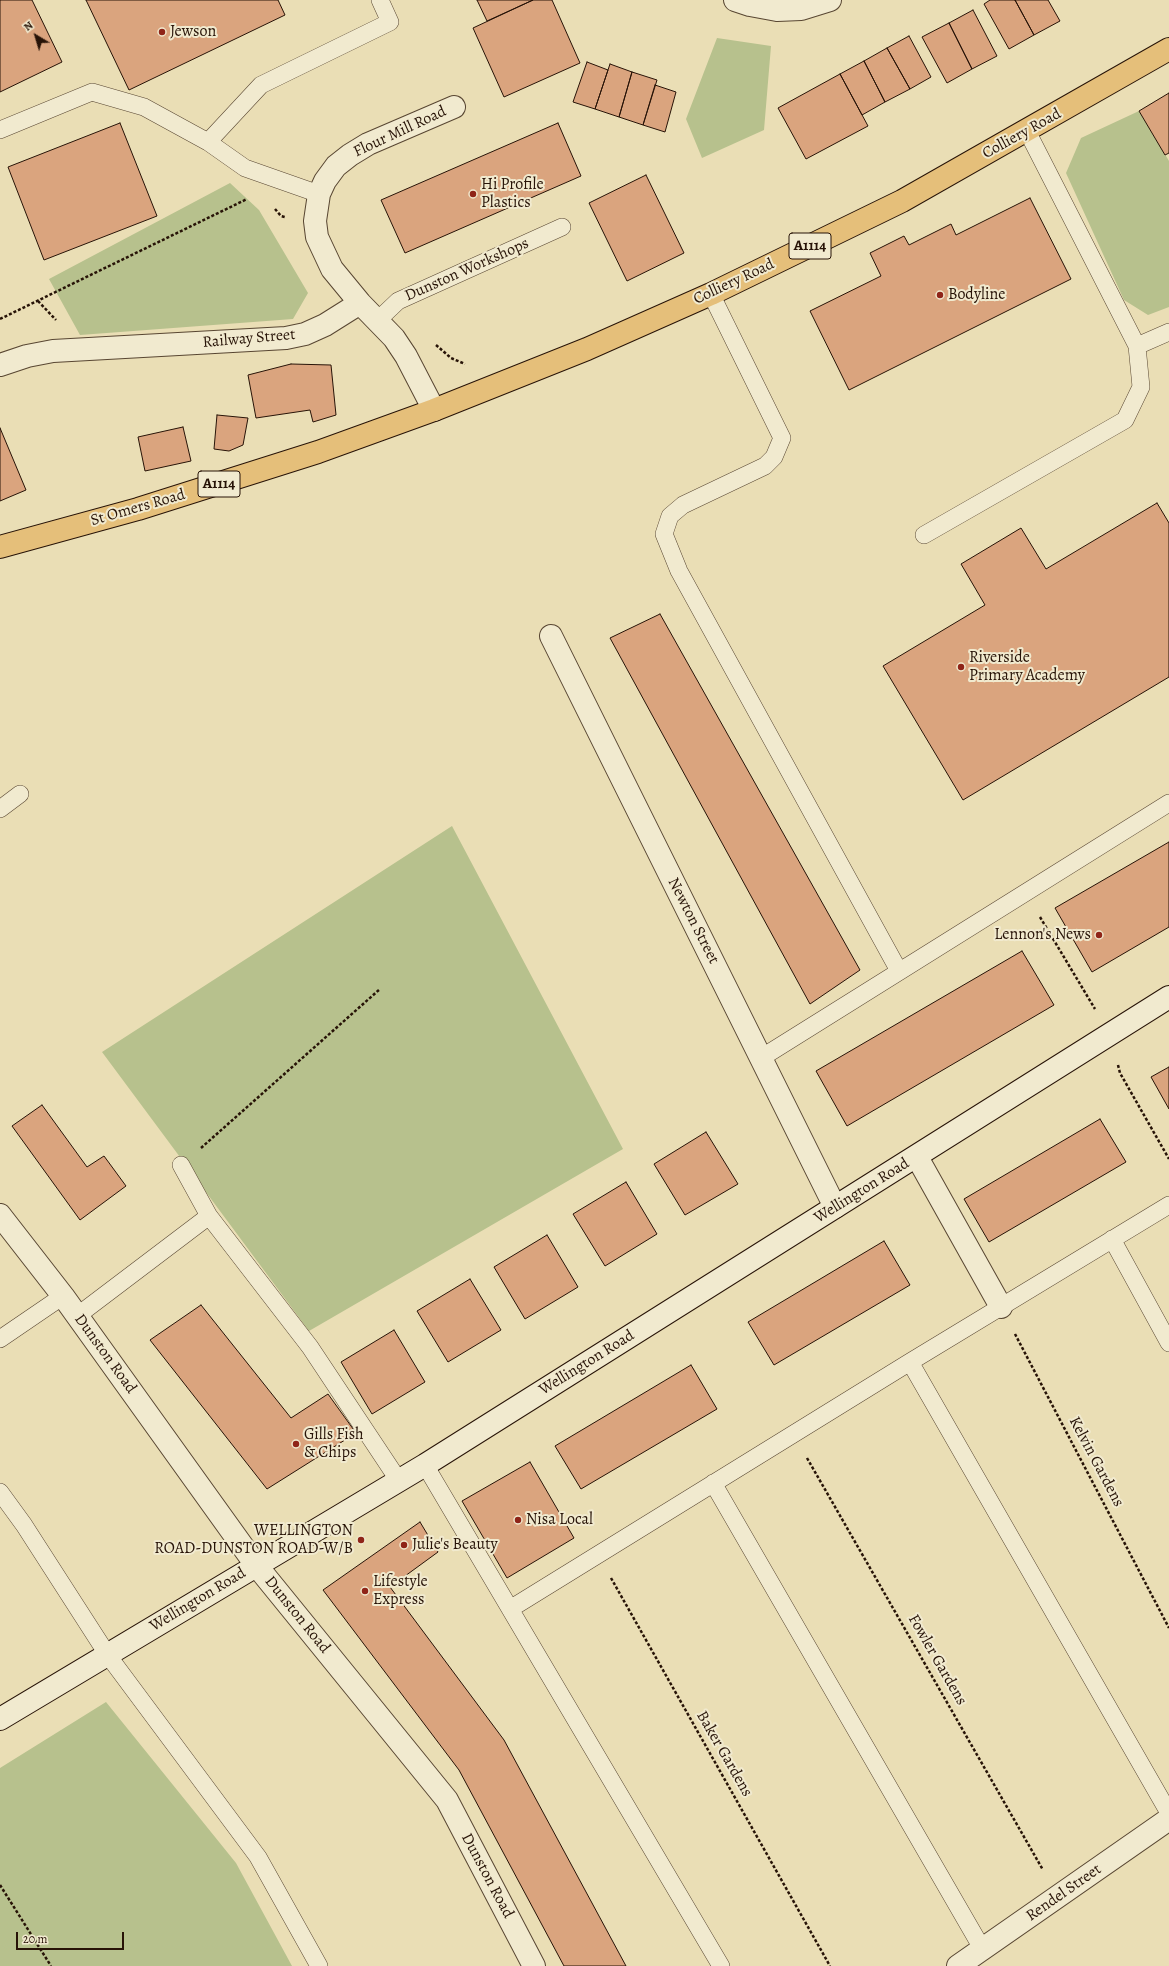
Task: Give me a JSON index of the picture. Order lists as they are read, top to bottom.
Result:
{
  "streets": {
    "main road": ["Colliery Road", "A1114", "St Omers Road"],
    "street": [
      "Flour Mill Road",
      "Railway Street",
      "Newton Street",
      "Wellington Road",
      "Dunston Road",
      "Rendel Street"
    ],
    "lane": ["Dunston Workshops"],
    "path": ["Kelvin Gardens", "Fowler Gardens", "Baker Gardens"]
  },
  "crossings": [
    ["Flour Mill Road", "Railway Street"],
    ["Colliery Road", "St Omers Road"],
    ["Newton Street", "Wellington Road"],
    ["Wellington Road", "Dunston Road"],
    ["Fowler Gardens", "Rendel Street"]
  ],
  "places": [
    "Jewson",
    "Hi Profile Plastics",
    "Bodyline",
    "Riverside Primary Academy",
    "Lennon's News",
    "Gills Fish & Chips",
    "Nisa Local",
    "WELLINGTON ROAD-DUNSTON ROAD-W/B",
    "Julie's Beauty",
    "Lifestyle Express"
  ],
  "scale_bar": "20 m",
  "north": "top left"
}
